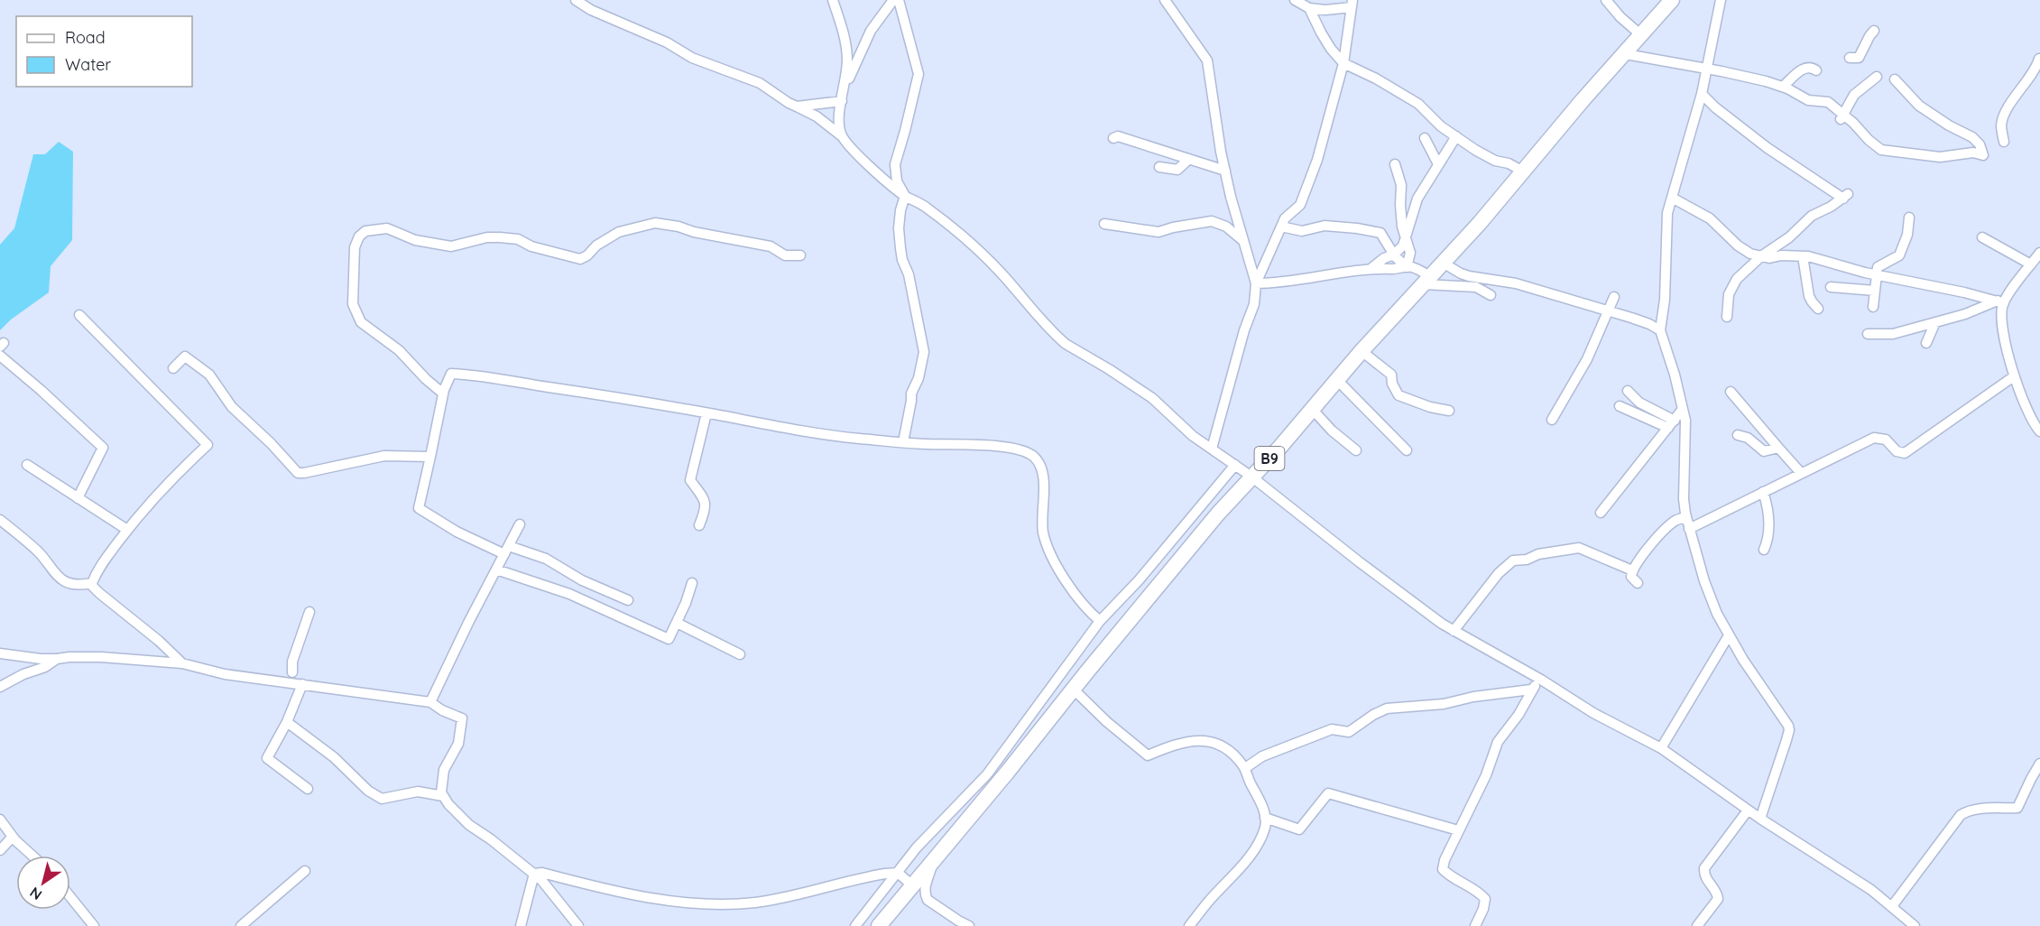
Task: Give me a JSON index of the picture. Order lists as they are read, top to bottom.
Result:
{
  "streets": {
    "highway": ["B9"]
  },
  "legend": ["Road", "Water"],
  "north": "bottom left"
}
